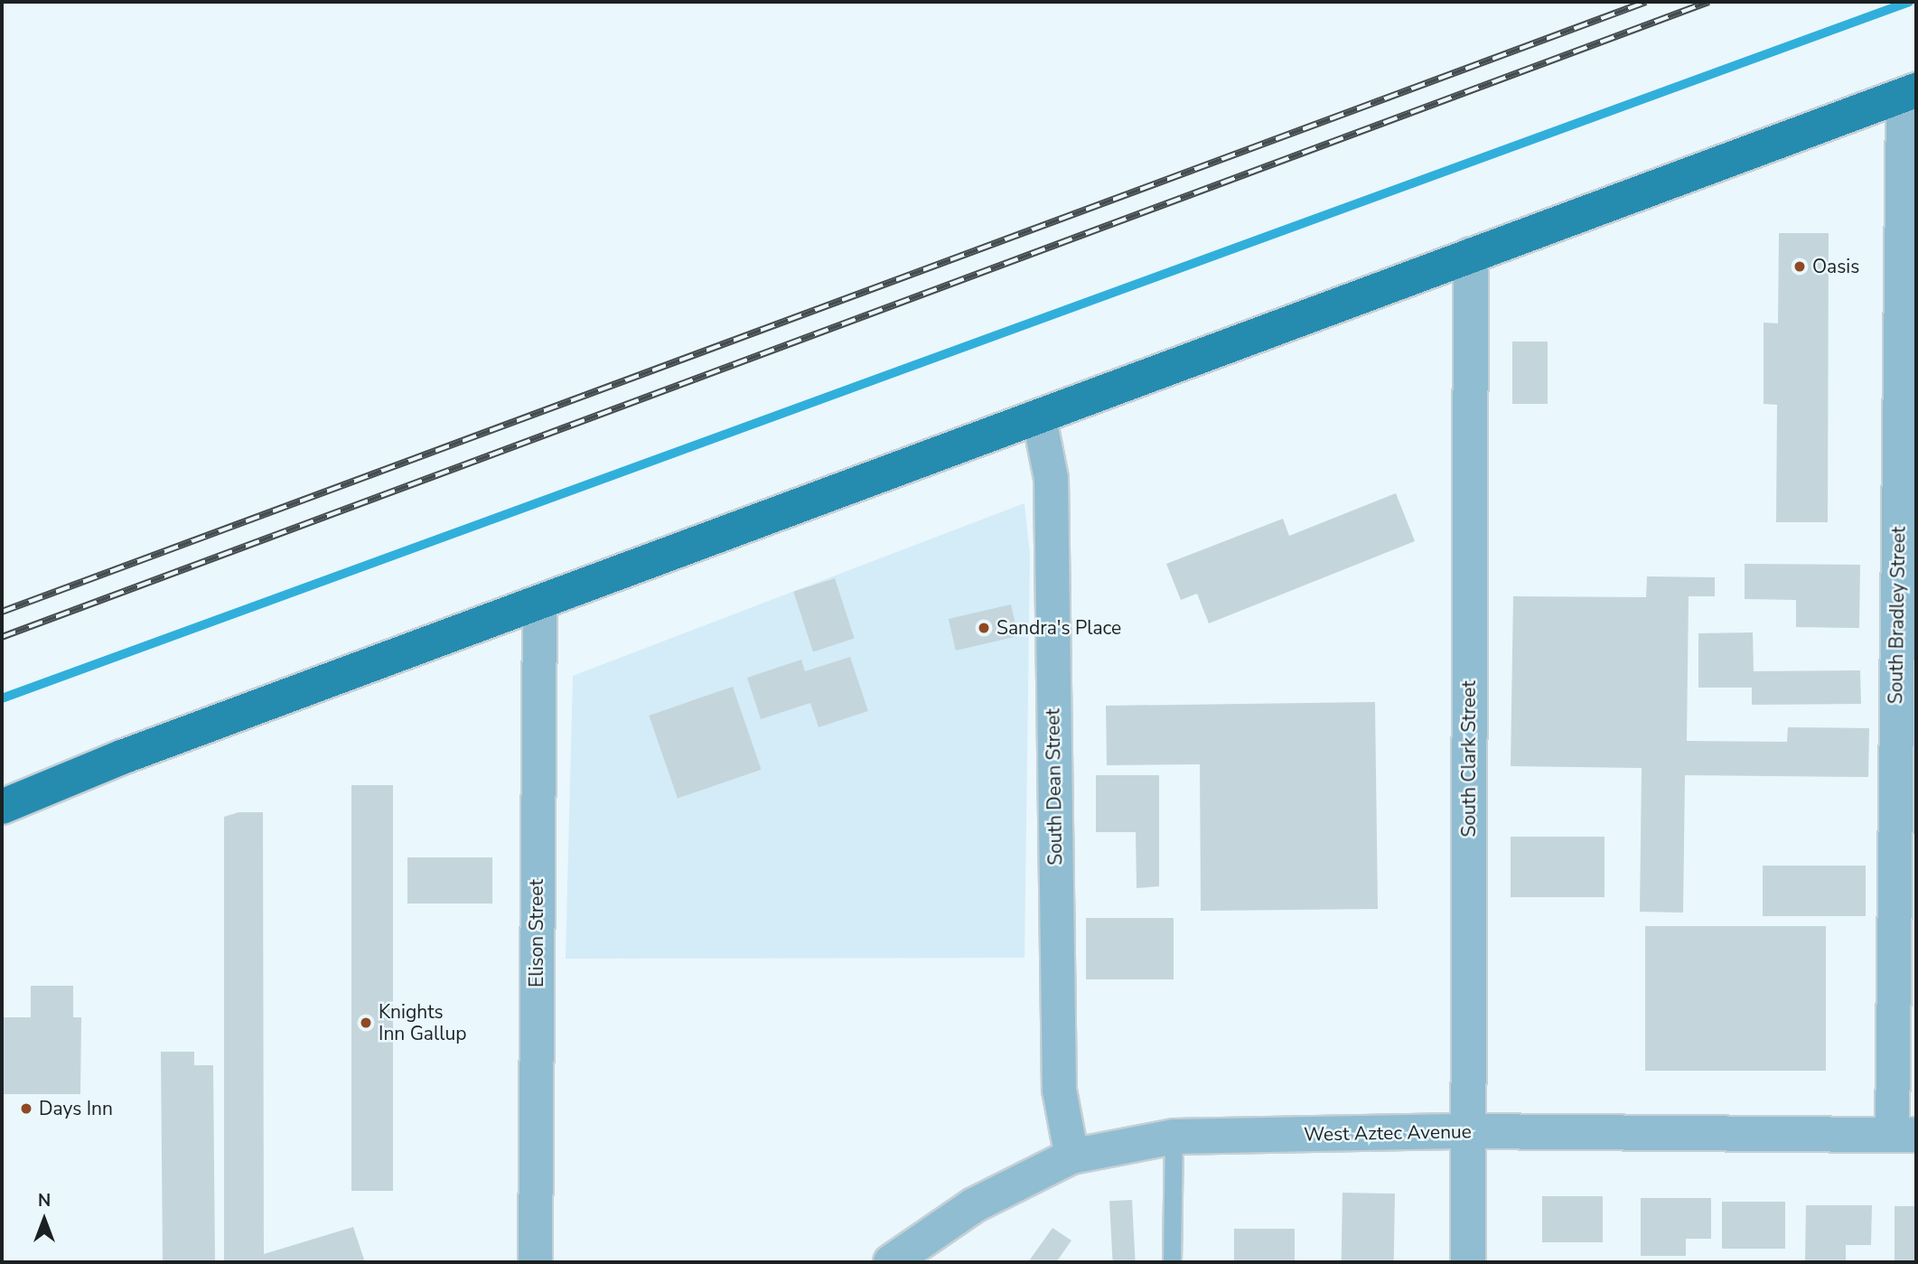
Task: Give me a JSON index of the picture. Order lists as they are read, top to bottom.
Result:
{
  "streets": {
    "street": [
      "South Bradley Street",
      "South Clark Street",
      "South Dean Street",
      "Elison Street",
      "West Aztec Avenue"
    ]
  },
  "crossings": [
    ["South Bradley Street", "West Aztec Avenue"],
    ["South Clark Street", "West Aztec Avenue"],
    ["South Dean Street", "West Aztec Avenue"]
  ],
  "places": [
    "Oasis",
    "Sandra's Place",
    "Knights Inn Gallup",
    "Days Inn"
  ],
  "north": "top"
}
